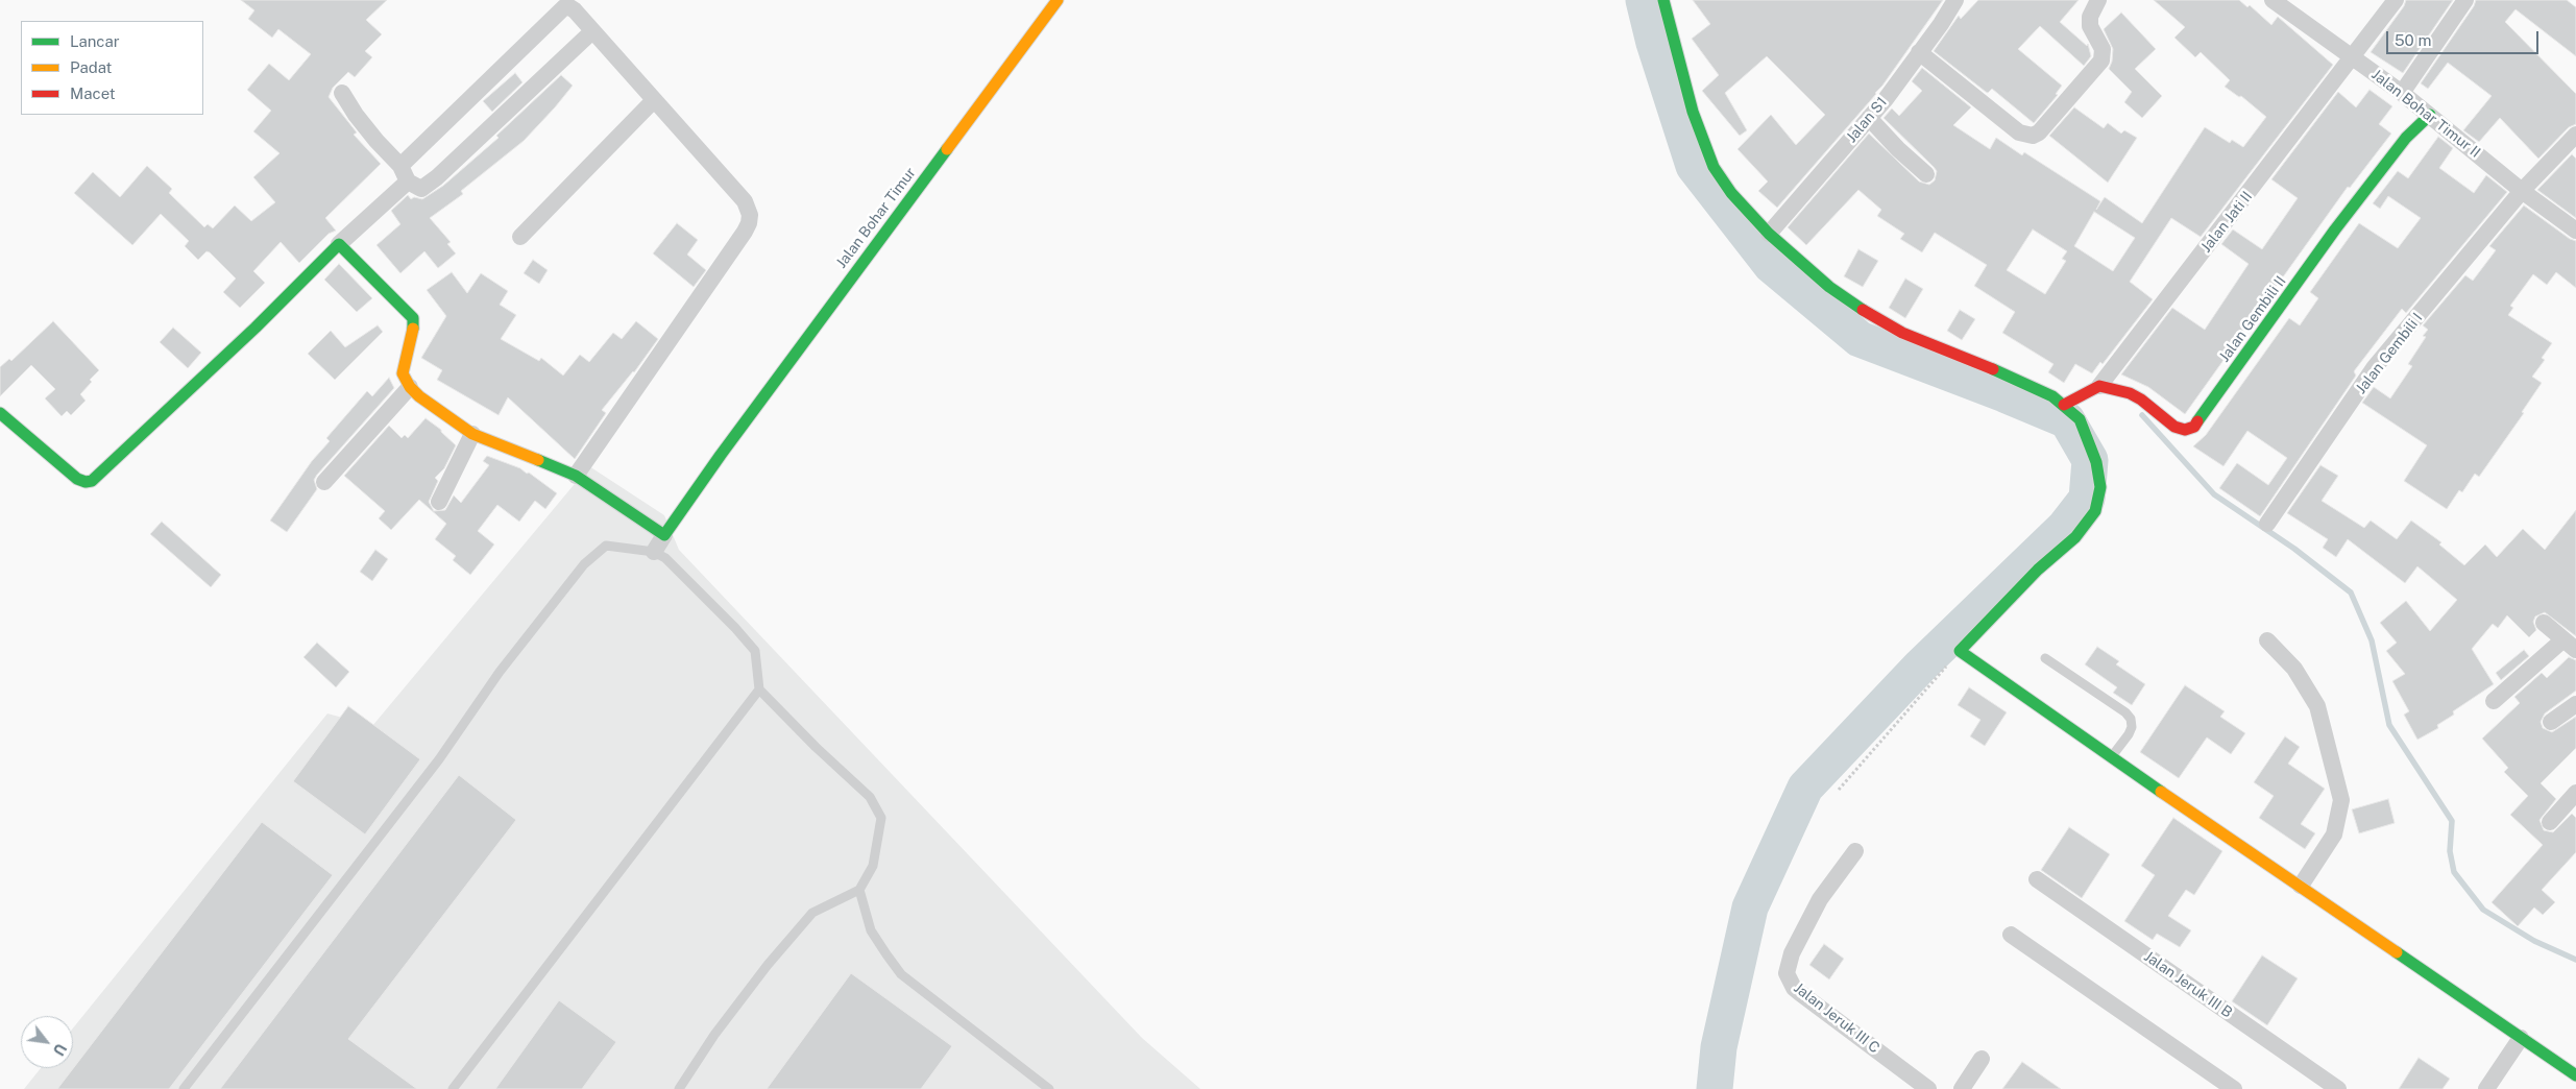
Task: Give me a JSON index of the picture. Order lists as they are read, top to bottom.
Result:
{
  "streets": {
    "street": [
      "Jalan Bohar Timur II",
      "Jalan S1",
      "Jalan Bohar Timur",
      "Jalan Jati II",
      "Jalan Gembili II",
      "Jalan Gembili I",
      "Jalan Jeruk III B",
      "Jalan Jeruk III C"
    ]
  },
  "crossings": [
    ["Jalan Bohar Timur II", "Jalan Jati II"],
    ["Jalan Bohar Timur II", "Jalan Gembili II"],
    ["Jalan Bohar Timur II", "Jalan Gembili I"],
    ["Jalan Jati II", "Jalan Gembili II"]
  ],
  "legend": ["Lancar", "Padat", "Macet"],
  "scale_bar": "50 m",
  "north": "bottom right"
}
